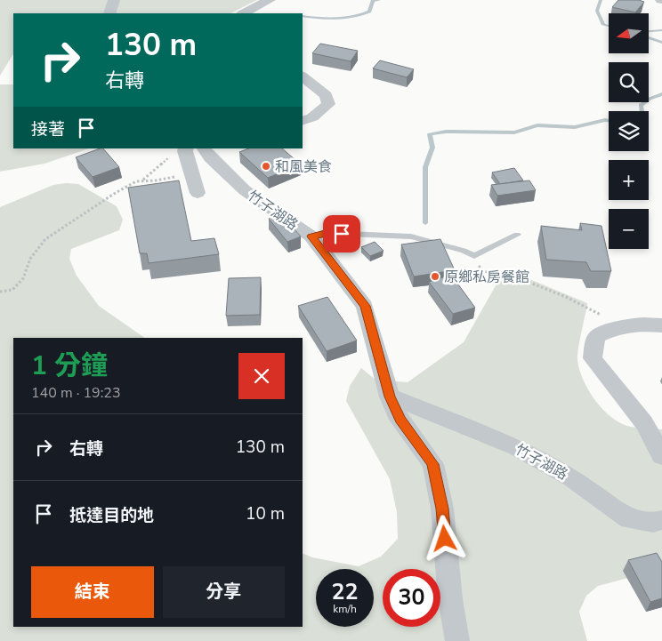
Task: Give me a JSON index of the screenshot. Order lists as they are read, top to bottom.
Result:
{
  "streets": {
    "street": ["竹子湖路"]
  },
  "places": ["和風美食", "原鄉私房餐館"],
  "north": "left",
  "page": {
    "map_buttons": ["+", "−"],
    "turn": ["130 m", "右轉"],
    "then": "接著",
    "heading": ["1 分鐘", "140 m · 19:23"],
    "list": [
      {
        "name": "右轉",
        "value": "130 m"
      },
      {
        "name": "抵達目的地",
        "value": "10 m"
      }
    ],
    "buttons": ["結束", "分享"],
    "speed": "22 km/h",
    "limit": "30"
  }
}
